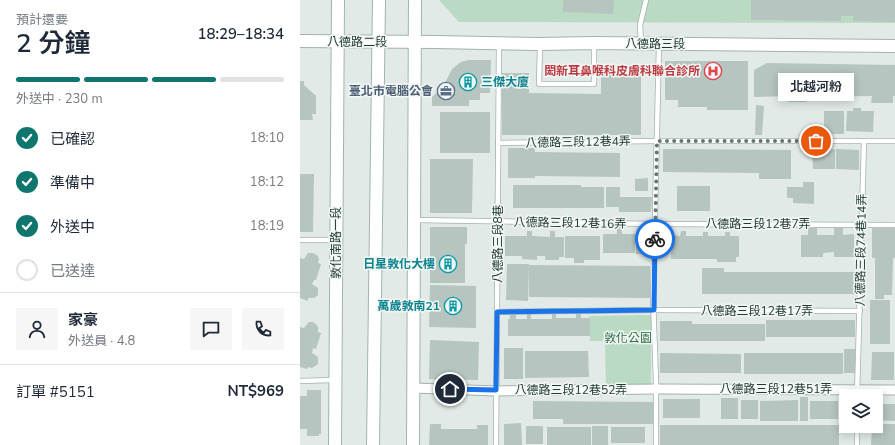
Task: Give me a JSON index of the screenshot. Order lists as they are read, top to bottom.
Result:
{
  "streets": {
    "main road": ["八德路二段", "八德路三段", "敦化南路一段"],
    "street": ["八德路三段12巷51弄", "八德路三段12巷52弄"],
    "lane": [
      "八德路三段12巷4弄",
      "八德路三段12巷16弄",
      "八德路三段12巷7弄",
      "八德路三段8巷",
      "八德路三段74巷14弄",
      "八德路三段12巷17弄"
    ]
  },
  "crossings": [
    ["八德路二段", "八德路三段"],
    ["八德路二段", "敦化南路一段"],
    ["八德路三段", "八德路三段8巷"],
    ["八德路三段12巷4弄", "八德路三段8巷"],
    ["八德路三段12巷4弄", "八德路三段74巷14弄"],
    ["八德路三段12巷16弄", "八德路三段12巷7弄"],
    ["八德路三段12巷16弄", "八德路三段8巷"],
    ["八德路三段12巷7弄", "八德路三段74巷14弄"],
    ["八德路三段8巷", "八德路三段12巷17弄"],
    ["八德路三段8巷", "八德路三段12巷52弄"],
    ["八德路三段74巷14弄", "八德路三段12巷17弄"],
    ["八德路三段12巷51弄", "八德路三段12巷52弄"]
  ],
  "parks": ["敦化公園"],
  "places": {
    "hospital": ["閎新耳鼻喉科皮膚科聯合診所"],
    "building": ["三傑大廈", "日星敦化大樓", "萬歲敦南21"],
    "office": ["臺北市電腦公會"],
    "other": ["北越河粉"]
  },
  "page": {
    "heading": ["2 分鐘", "預計還要", "18:29–18:34"],
    "panel": [
      "家豪",
      "外送員 · 4.8",
      "訂單 #5151",
      "NT$969"
    ],
    "bar": "外送中 · 230 m",
    "bubble": "北越河粉",
    "list": [
      ["已確認", "18:10"],
      ["準備中", "18:12"],
      ["外送中", "18:19"],
      "已送達"
    ]
  }
}
